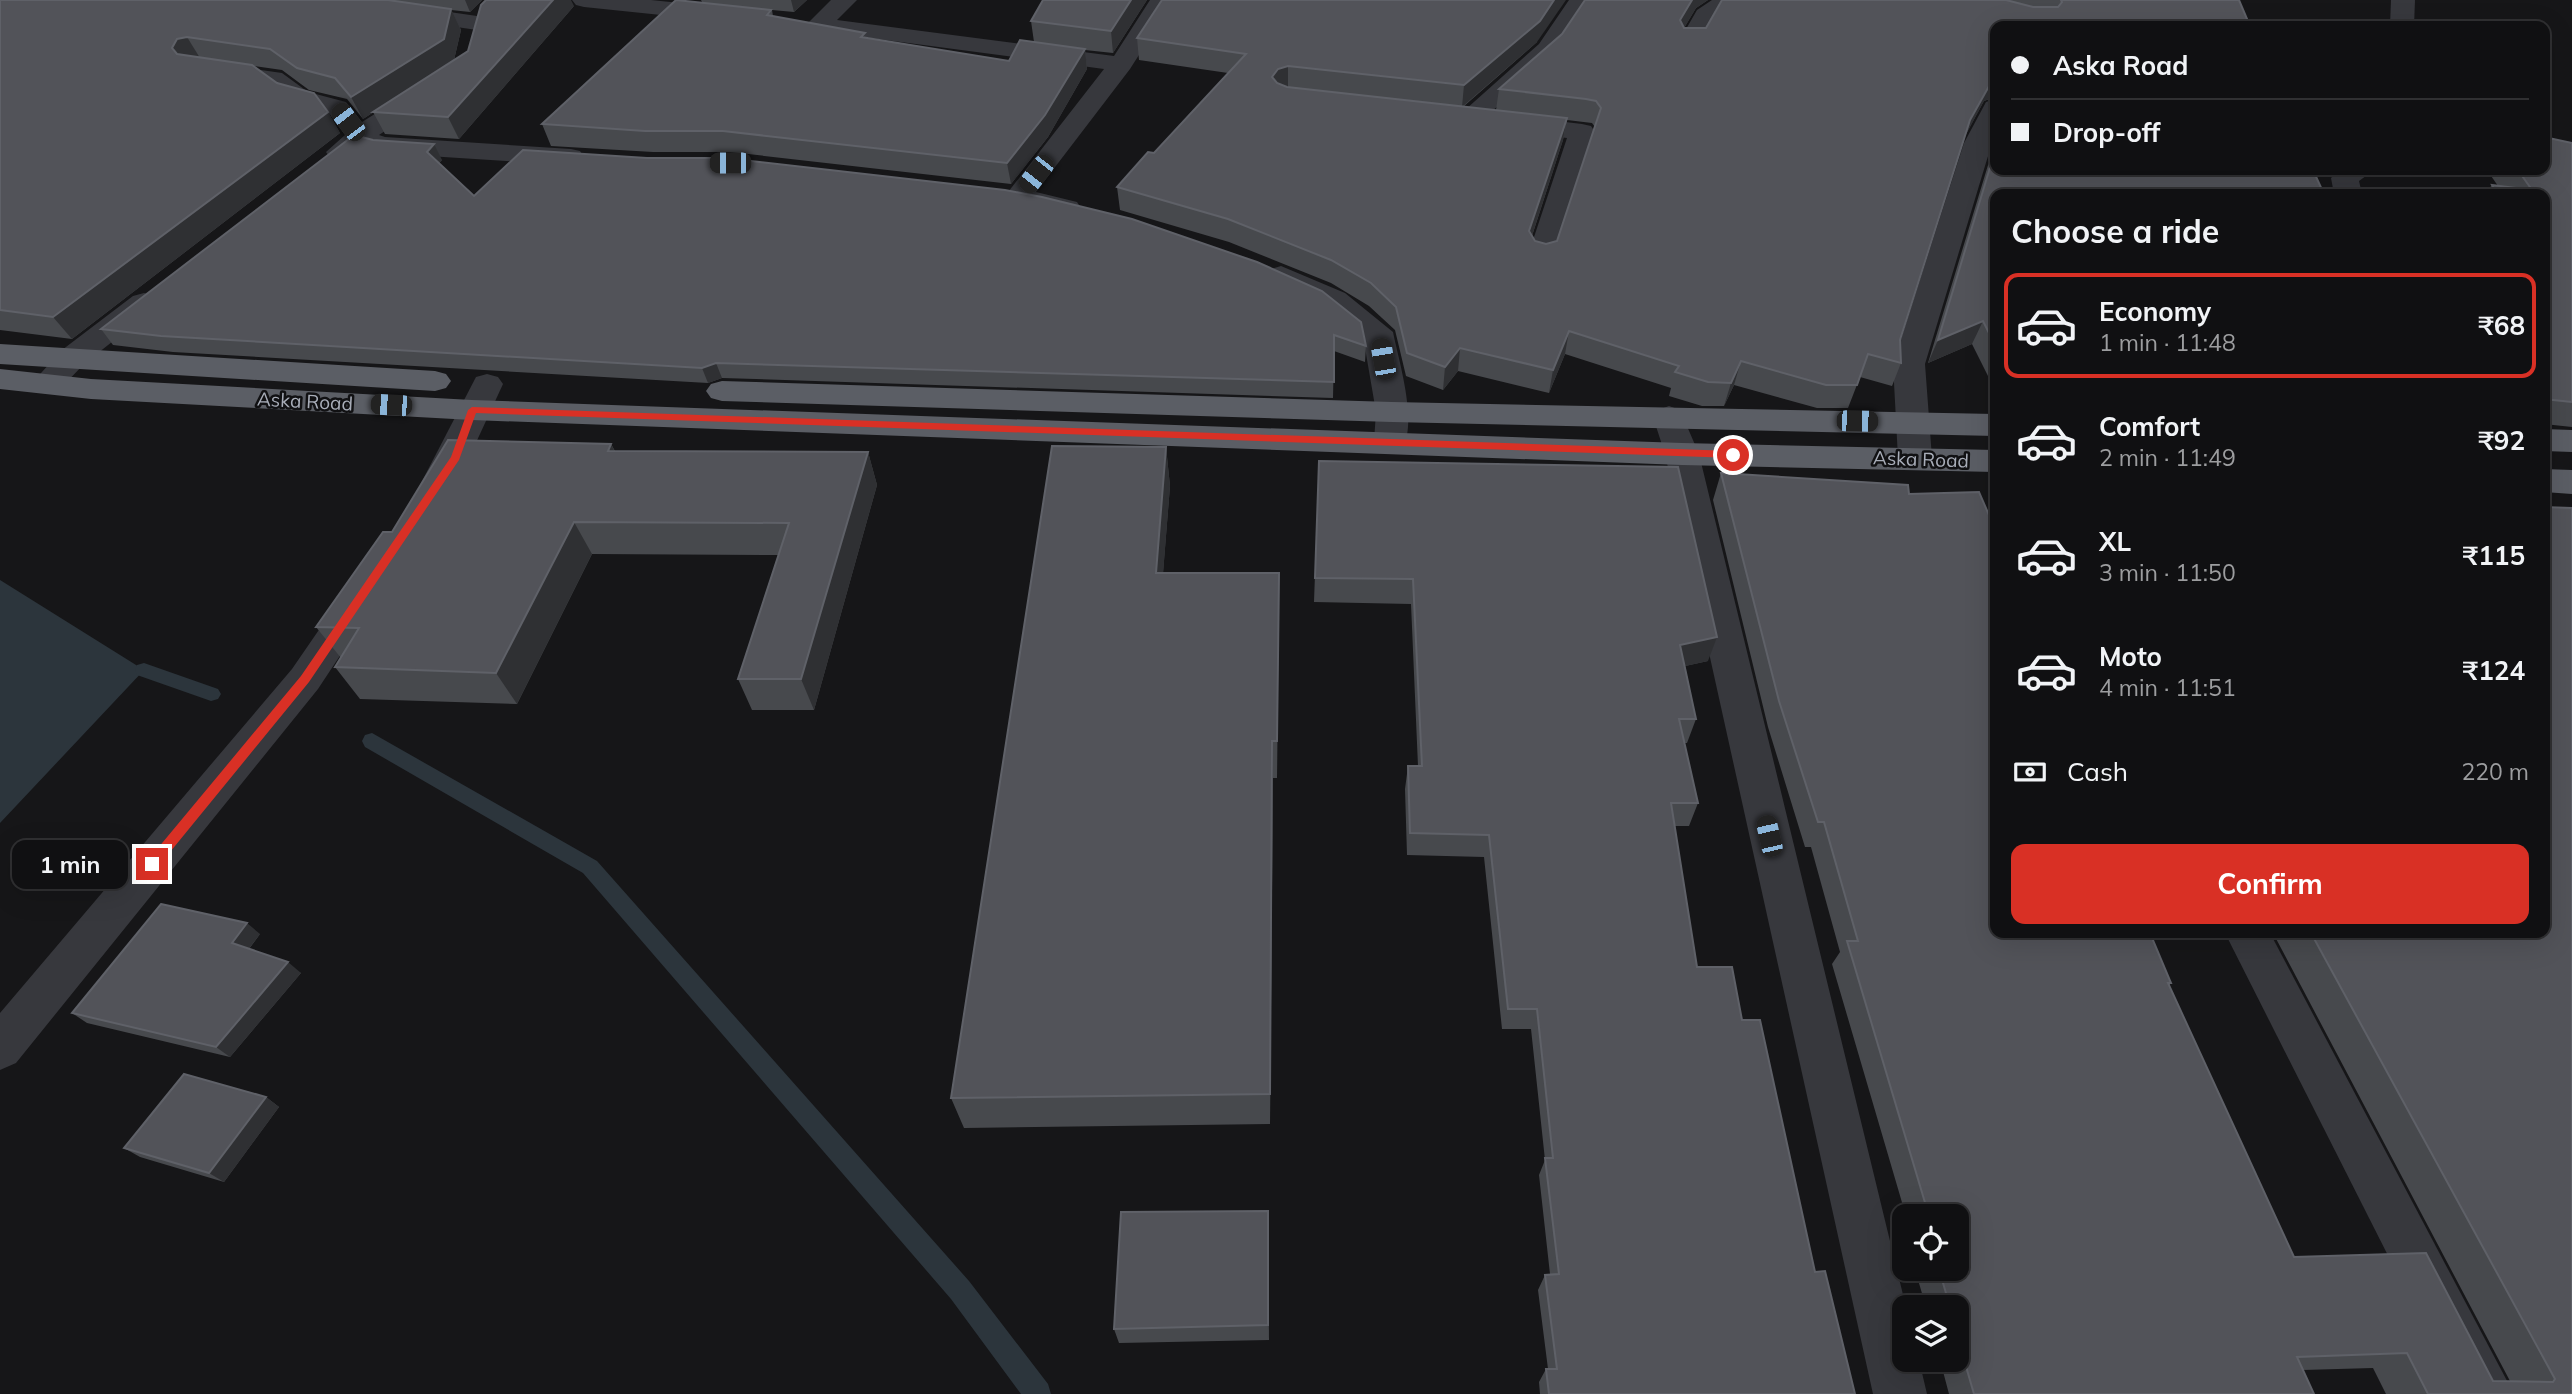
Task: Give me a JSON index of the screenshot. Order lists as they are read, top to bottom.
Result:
{
  "streets": {
    "highway": ["Aska Road"]
  },
  "page": {
    "banner": ["Aska Road", "Drop-off"],
    "heading": "Choose a ride",
    "list": [
      {
        "name": "Economy",
        "note": "1 min · 11:48",
        "value": "₹68"
      },
      {
        "name": "Comfort",
        "note": "2 min · 11:49",
        "value": "₹92"
      },
      {
        "name": "XL",
        "note": "3 min · 11:50",
        "value": "₹115"
      },
      {
        "name": "Moto",
        "note": "4 min · 11:51",
        "value": "₹124"
      }
    ],
    "pay": ["Cash", "220 m"],
    "buttons": "Confirm",
    "bubble": "1 min"
  }
}
